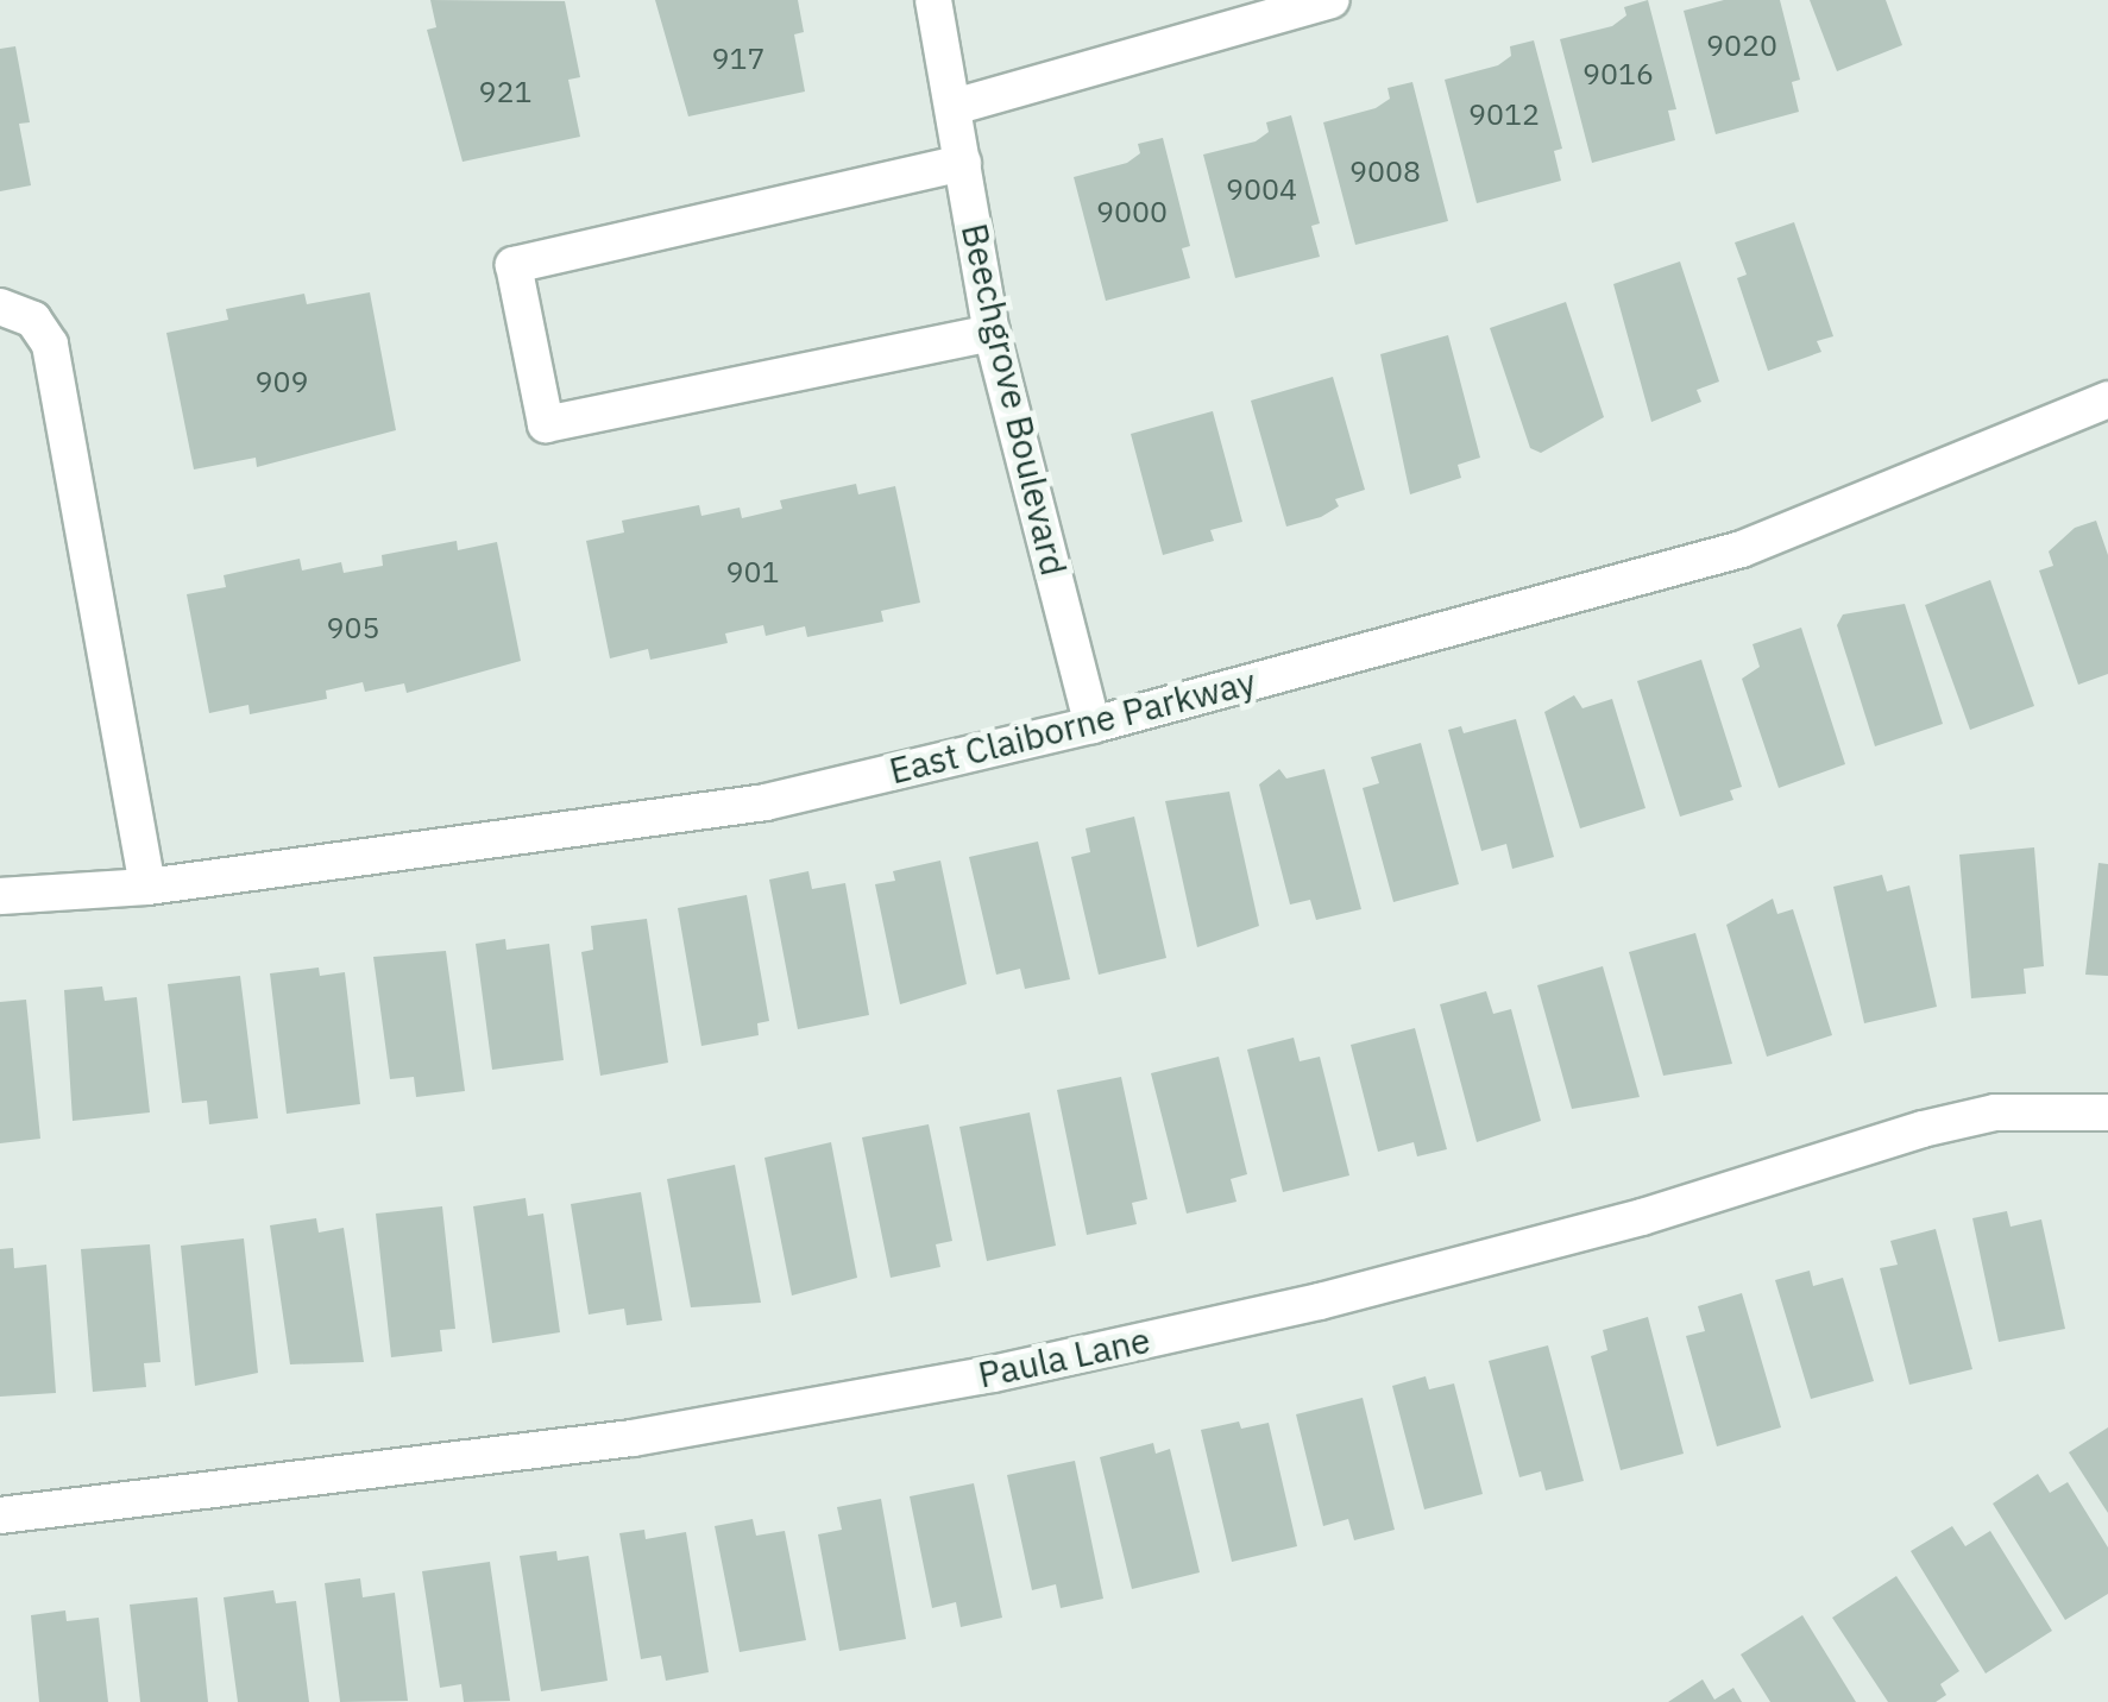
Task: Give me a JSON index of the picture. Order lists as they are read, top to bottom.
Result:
{
  "streets": {
    "street": ["Beechgrove Boulevard", "East Claiborne Parkway", "Paula Lane"]
  },
  "crossings": [
    ["Beechgrove Boulevard", "East Claiborne Parkway"]
  ],
  "house_numbers": [
    "9020",
    "917",
    "9016",
    "921",
    "9012",
    "9008",
    "9004",
    "9000",
    "909",
    "901",
    "905"
  ]
}
